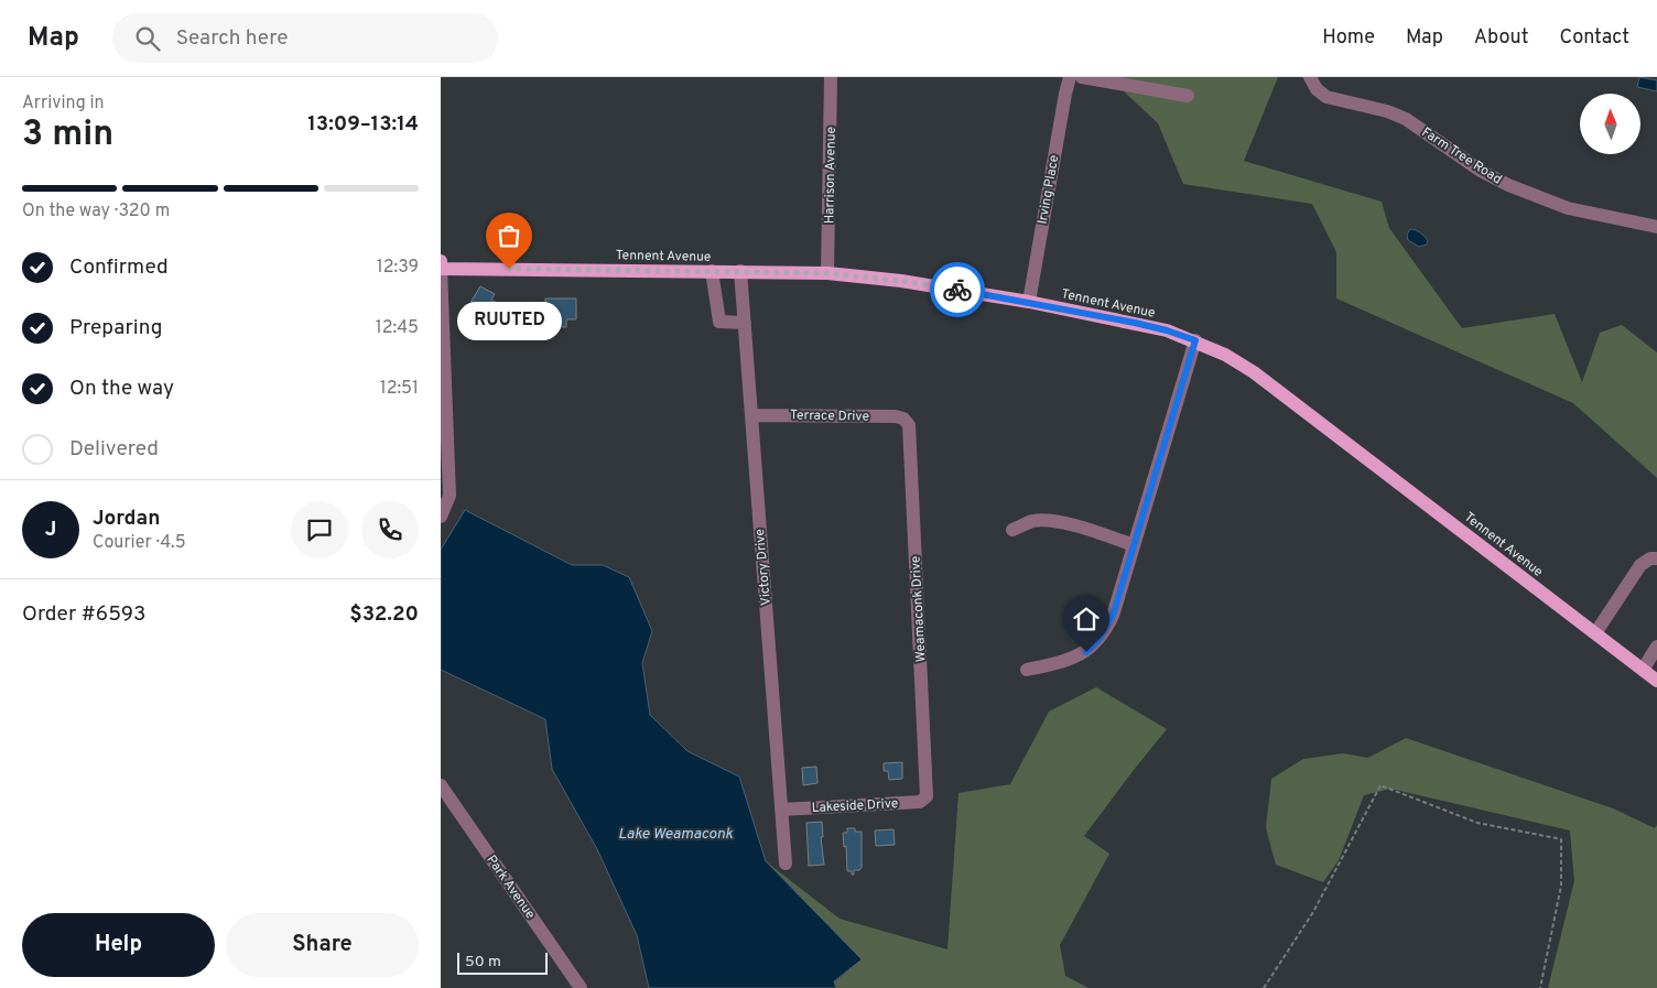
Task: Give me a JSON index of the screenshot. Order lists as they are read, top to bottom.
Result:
{
  "streets": {
    "main road": ["Tennent Avenue"],
    "street": [
      "Farm Tree Road",
      "Harrison Avenue",
      "Irving Place",
      "Terrace Drive",
      "Victory Drive",
      "Weamaconk Drive",
      "Lakeside Drive",
      "Park Avenue"
    ]
  },
  "crossings": [
    ["Harrison Avenue", "Tennent Avenue"],
    ["Irving Place", "Tennent Avenue"],
    ["Tennent Avenue", "Victory Drive"],
    ["Terrace Drive", "Victory Drive"],
    ["Terrace Drive", "Weamaconk Drive"],
    ["Victory Drive", "Lakeside Drive"],
    ["Weamaconk Drive", "Lakeside Drive"]
  ],
  "water": ["Lake Weamaconk"],
  "places": ["RUUTED"],
  "scale_bar": "50 m",
  "north": "top",
  "page": {
    "header": "Map",
    "search": "Search here",
    "nav": [
      "Home",
      "Map",
      "About",
      "Contact"
    ],
    "heading": ["3 min", "Arriving in", "13:09–13:14"],
    "panel": [
      "Jordan",
      "Courier · 4.5",
      "Order #6593",
      "$32.20"
    ],
    "bar": "On the way · 320 m",
    "list": [
      ["Confirmed", "12:39"],
      ["Preparing", "12:45"],
      ["On the way", "12:51"],
      "Delivered"
    ],
    "bubble": "RUUTED",
    "round": "J",
    "buttons": ["Help", "Share"],
    "scale": "50 m"
  }
}
